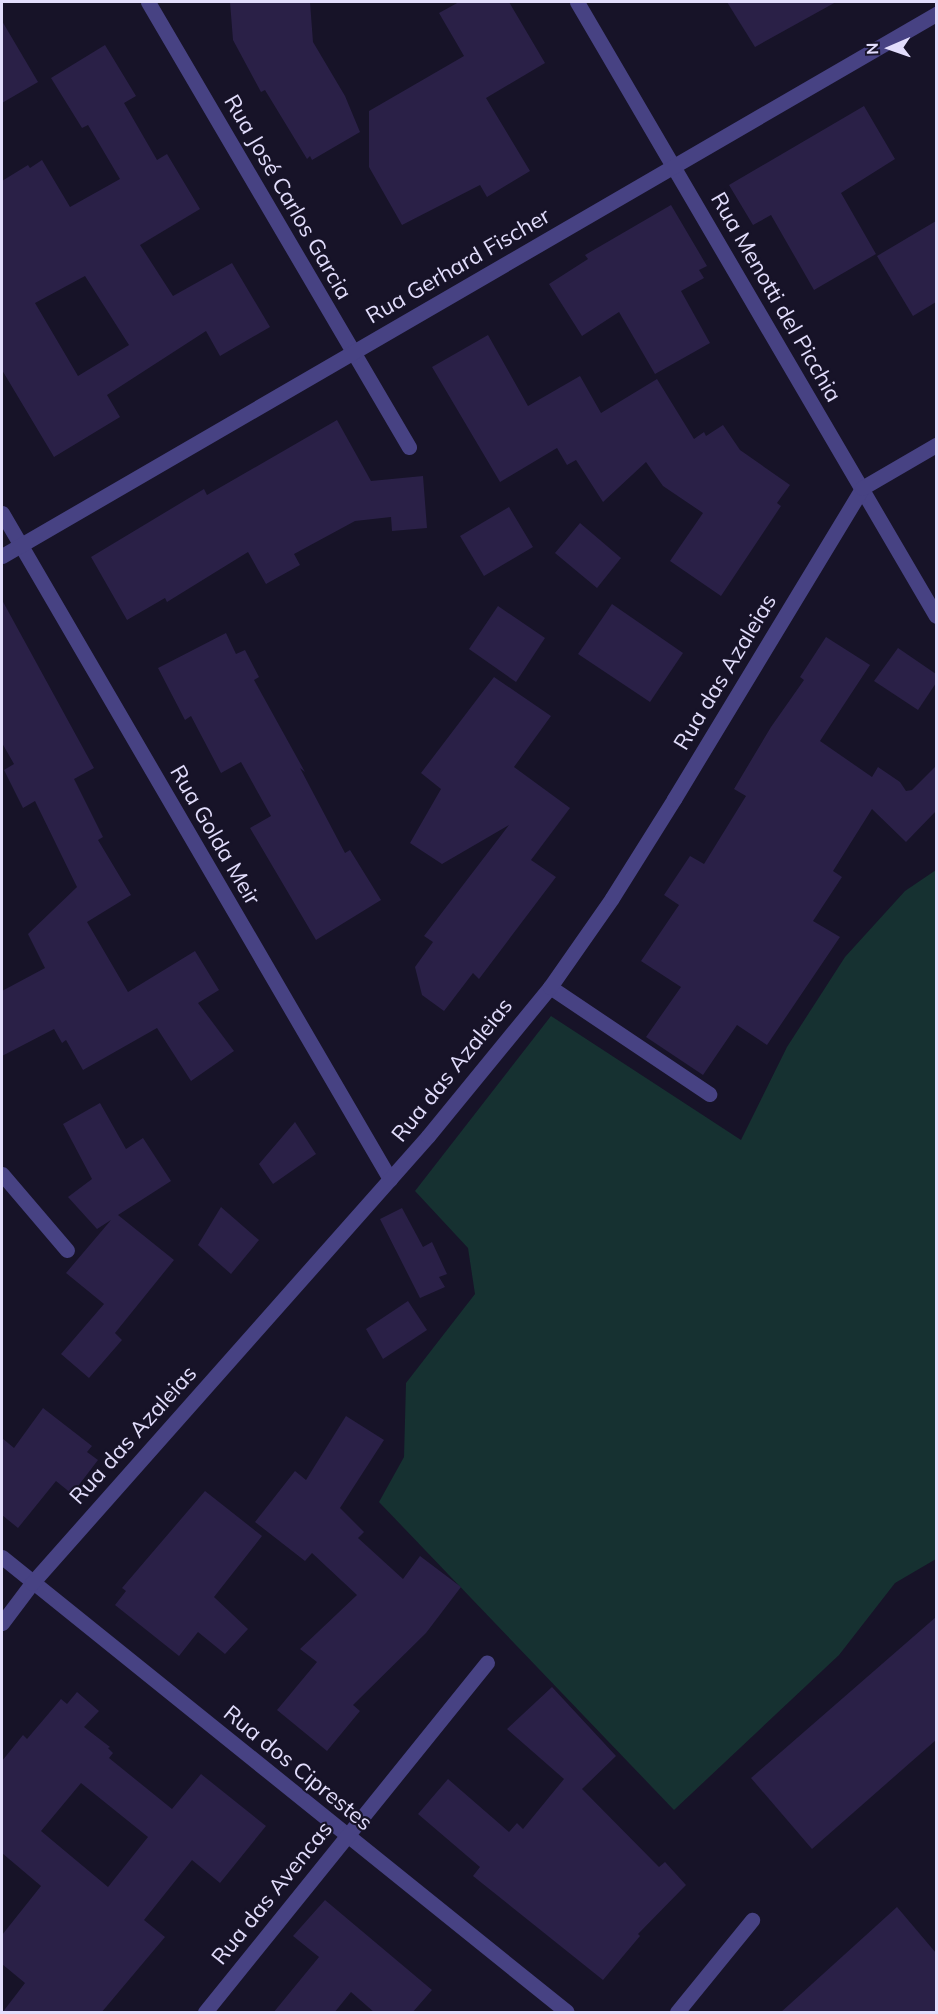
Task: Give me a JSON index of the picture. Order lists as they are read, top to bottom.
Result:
{
  "streets": {
    "street": [
      "Rua José Carlos Garcia",
      "Rua Gerhard Fischer",
      "Rua Menotti del Picchia",
      "Rua das Azaleias",
      "Rua Golda Meir",
      "Rua dos Ciprestes",
      "Rua das Avencas"
    ]
  },
  "crossings": [
    ["Rua José Carlos Garcia", "Rua Gerhard Fischer"],
    ["Rua Gerhard Fischer", "Rua Menotti del Picchia"],
    ["Rua Gerhard Fischer", "Rua Golda Meir"],
    ["Rua Menotti del Picchia", "Rua das Azaleias"],
    ["Rua das Azaleias", "Rua Golda Meir"],
    ["Rua das Azaleias", "Rua dos Ciprestes"],
    ["Rua dos Ciprestes", "Rua das Avencas"]
  ],
  "north": "left"
}
